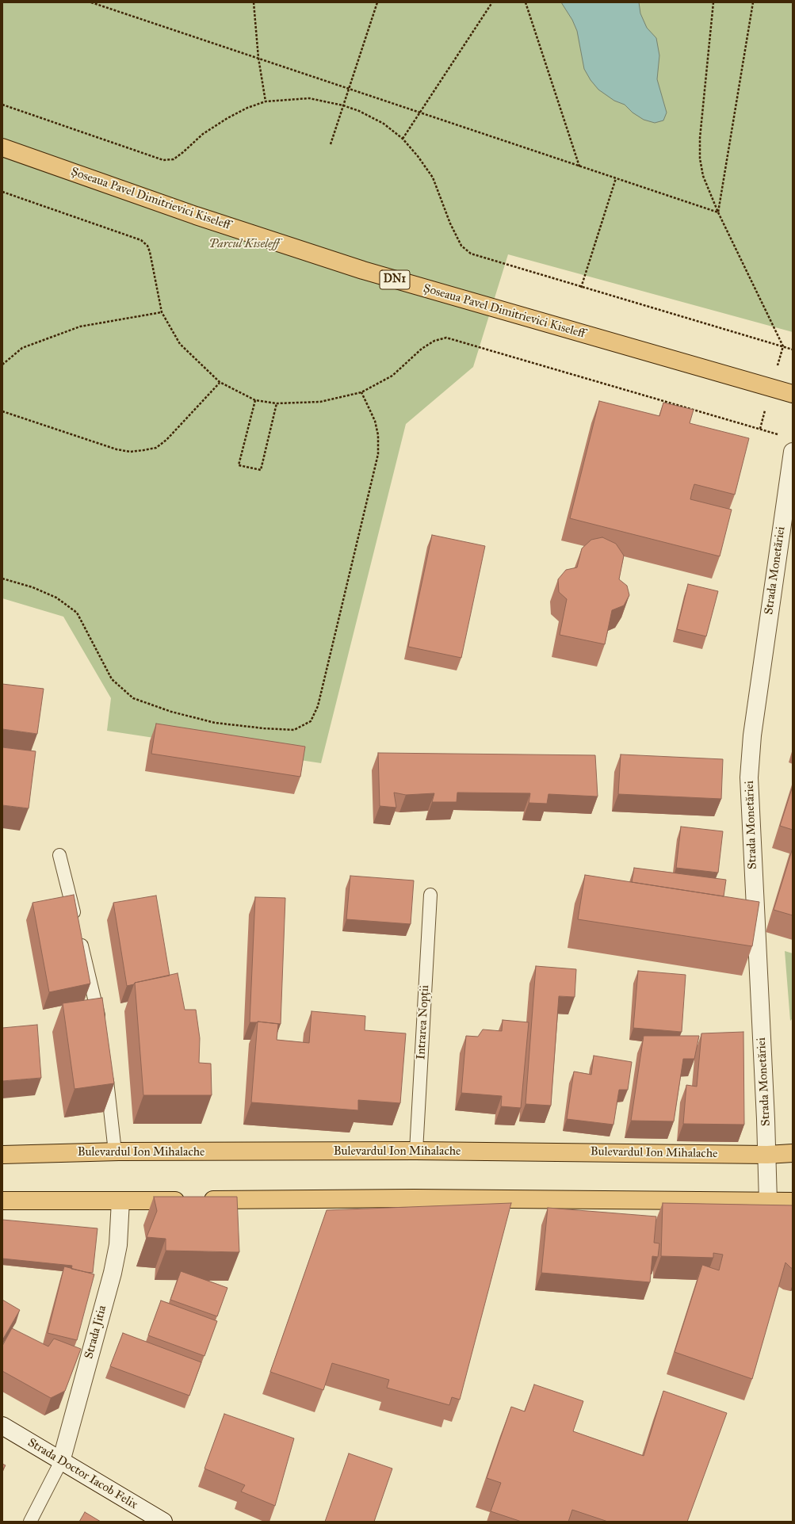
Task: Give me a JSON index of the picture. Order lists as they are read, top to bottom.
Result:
{
  "streets": {
    "main road": ["Șoseaua Pavel Dimitrievici Kiseleff", "DN1", "Bulevardul Ion Mihalache"],
    "street": ["Strada Monetăriei", "Strada Jitia", "Strada Doctor Iacob Felix"],
    "lane": ["Intrarea Nopții"]
  },
  "crossings": [
    ["Strada Monetăriei", "Bulevardul Ion Mihalache"],
    ["Intrarea Nopții", "Bulevardul Ion Mihalache"],
    ["Strada Jitia", "Strada Doctor Iacob Felix"]
  ],
  "parks": ["Parcul Kiseleff"]
}
